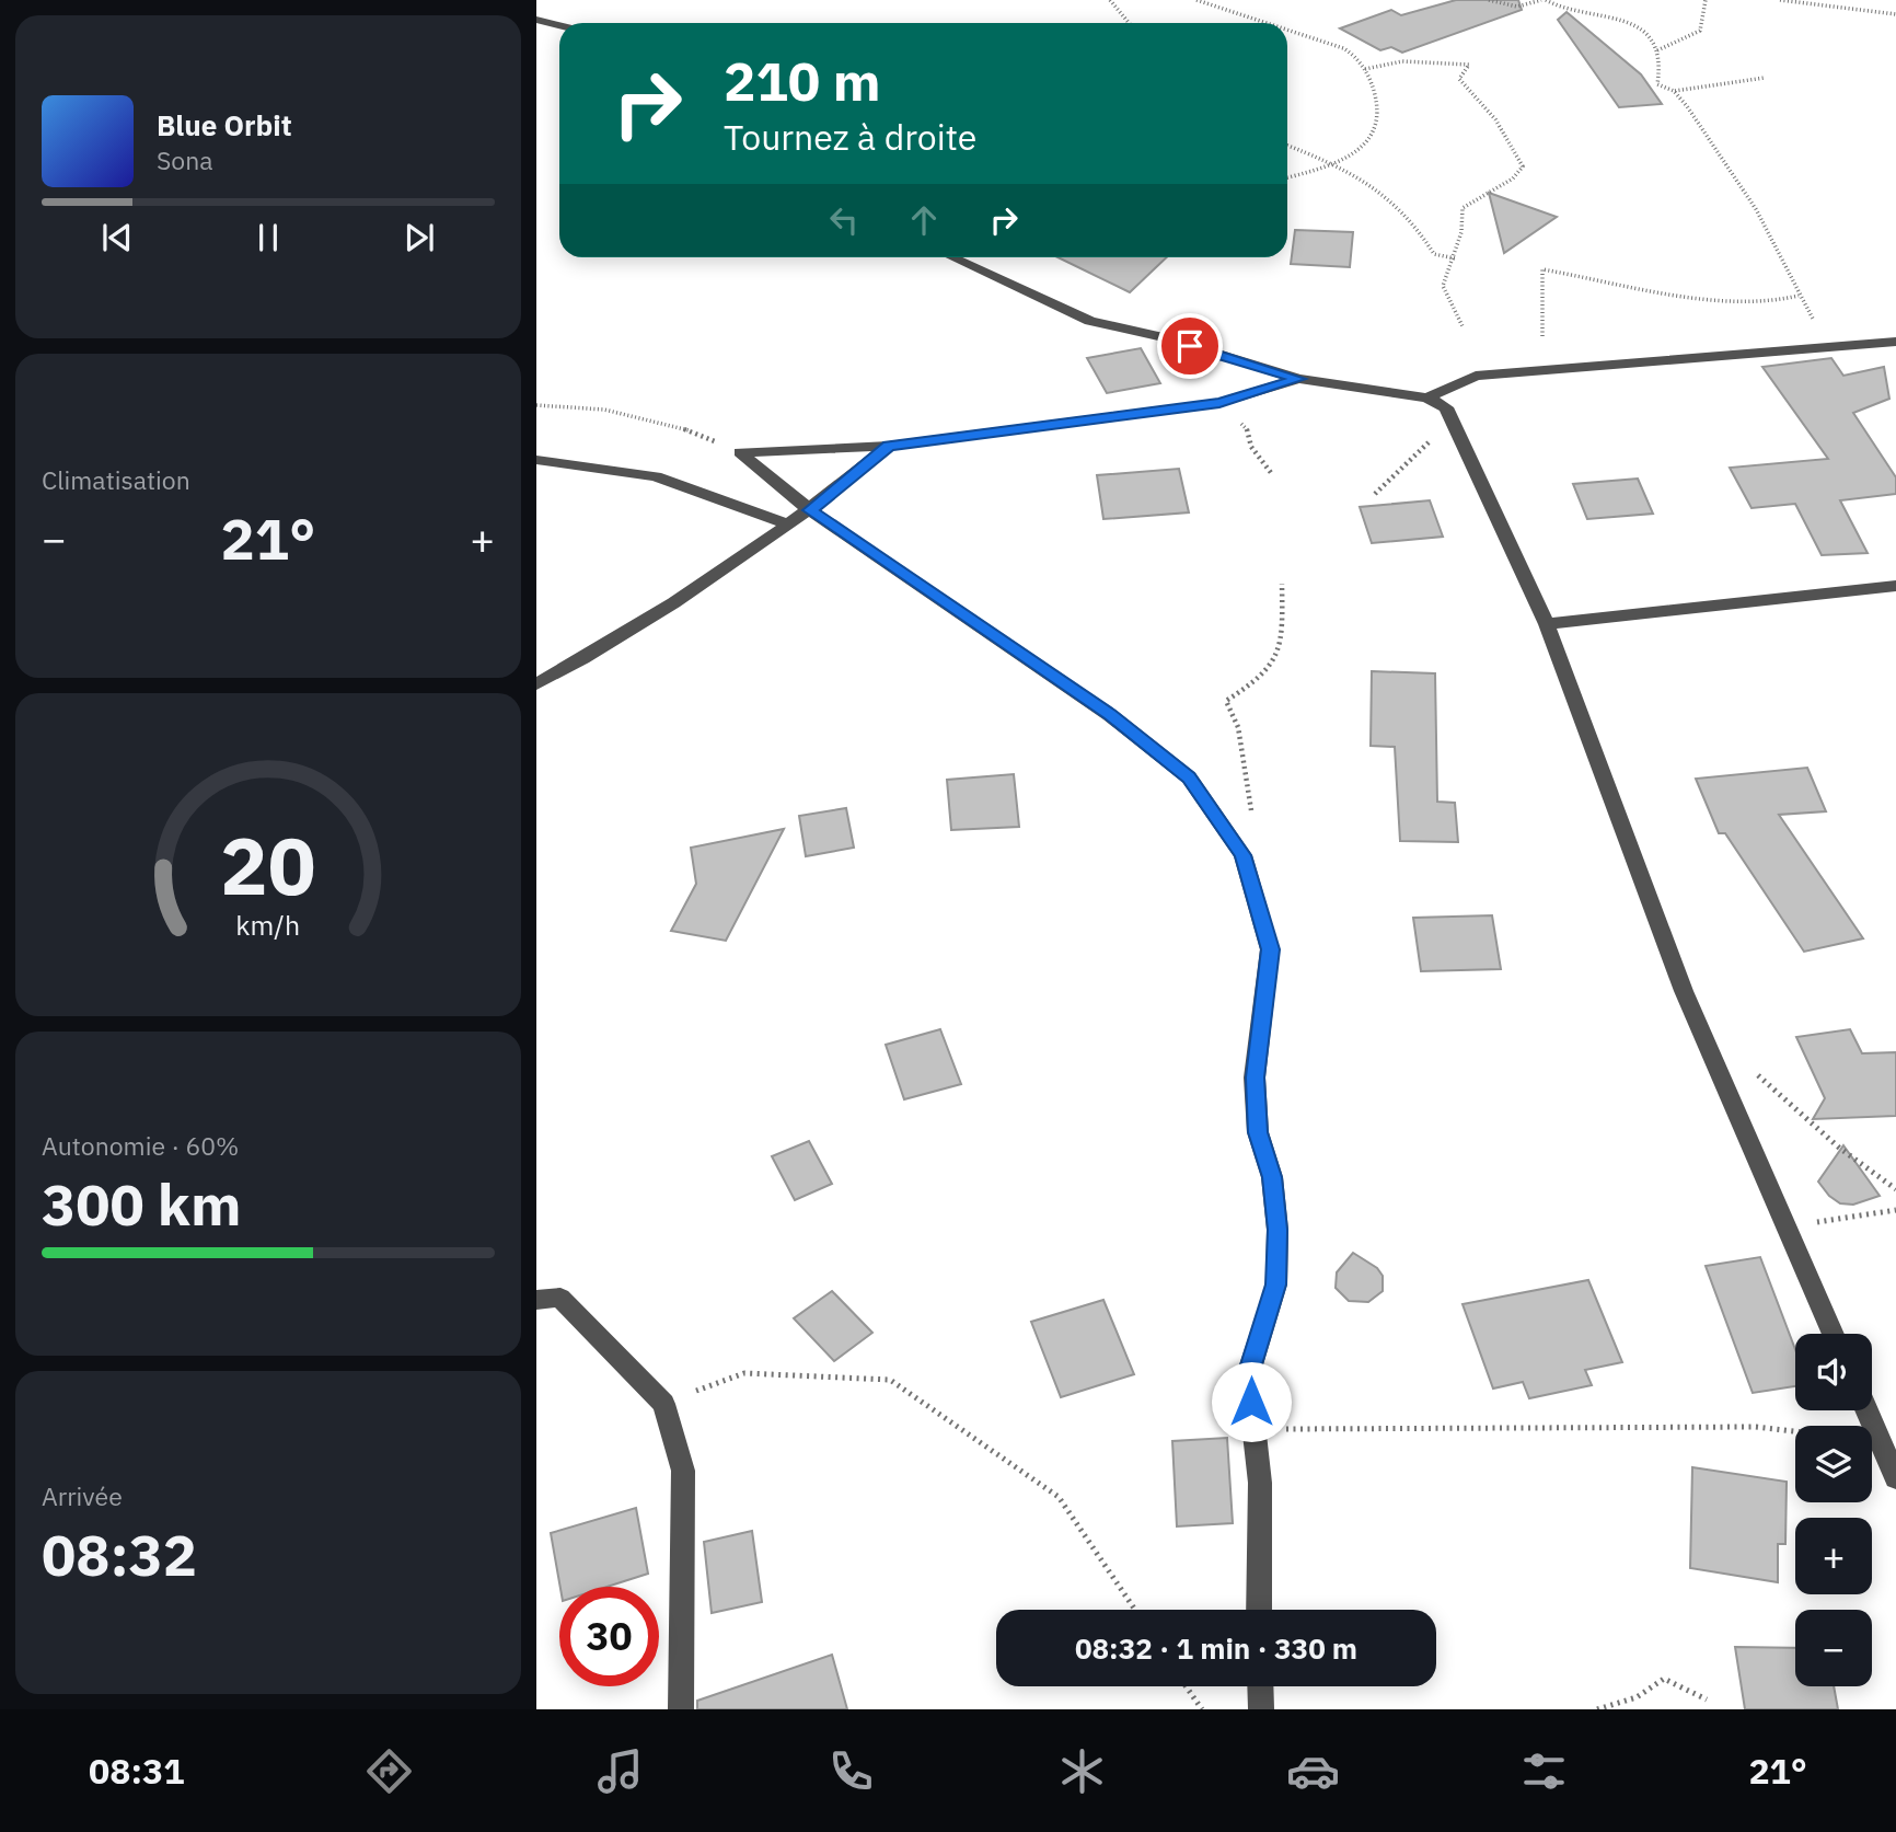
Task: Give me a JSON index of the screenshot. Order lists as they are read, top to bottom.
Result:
{
  "page": {
    "turn": ["210 m", "Tournez à droite"],
    "song": ["Blue Orbit", "Sona"],
    "tile": [
      "Climatisation",
      ["Autonomie · 60%", "300 km"],
      ["Arrivée", "08:32"]
    ],
    "heat": ["−", "21°", "+"],
    "map_buttons": ["+", "−"],
    "limit": "30",
    "trip": "08:32 · 1 min · 330 m",
    "tabs": ["08:31", "21°"],
    "gauge": ["20", "km/h"]
  }
}
